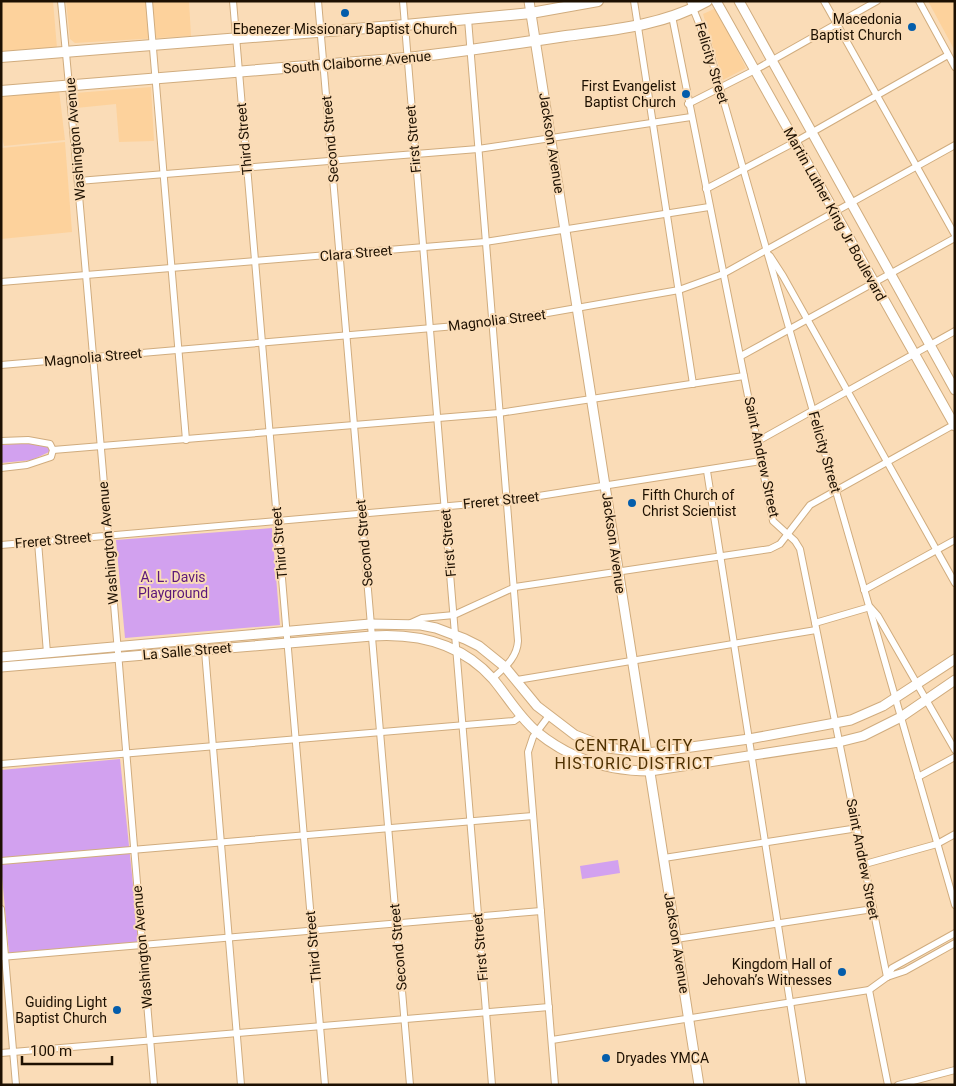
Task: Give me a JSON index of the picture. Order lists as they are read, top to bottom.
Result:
{
  "streets": {
    "main road": ["South Claiborne Avenue"],
    "street": [
      "Felicity Street",
      "Washington Avenue",
      "Third Street",
      "Second Street",
      "First Street",
      "Jackson Avenue",
      "Martin Luther King Jr Boulevard",
      "Clara Street",
      "Magnolia Street",
      "Saint Andrew Street",
      "Freret Street",
      "La Salle Street"
    ]
  },
  "crossings": [
    ["South Claiborne Avenue", "Felicity Street"],
    ["South Claiborne Avenue", "Washington Avenue"],
    ["South Claiborne Avenue", "Third Street"],
    ["South Claiborne Avenue", "Second Street"],
    ["South Claiborne Avenue", "First Street"],
    ["South Claiborne Avenue", "Jackson Avenue"],
    ["South Claiborne Avenue", "Saint Andrew Street"],
    ["Felicity Street", "Magnolia Street"],
    ["Felicity Street", "La Salle Street"],
    ["Washington Avenue", "Clara Street"],
    ["Washington Avenue", "Magnolia Street"],
    ["Washington Avenue", "Freret Street"],
    ["Washington Avenue", "La Salle Street"],
    ["Third Street", "Clara Street"],
    ["Third Street", "Magnolia Street"],
    ["Third Street", "Freret Street"],
    ["Third Street", "La Salle Street"],
    ["Second Street", "Clara Street"],
    ["Second Street", "Magnolia Street"],
    ["Second Street", "Freret Street"],
    ["Second Street", "La Salle Street"],
    ["First Street", "Clara Street"],
    ["First Street", "Magnolia Street"],
    ["First Street", "Freret Street"],
    ["First Street", "La Salle Street"],
    ["Jackson Avenue", "Clara Street"],
    ["Jackson Avenue", "Magnolia Street"],
    ["Jackson Avenue", "Freret Street"],
    ["Jackson Avenue", "La Salle Street"],
    ["Martin Luther King Jr Boulevard", "Magnolia Street"],
    ["Clara Street", "Saint Andrew Street"],
    ["Magnolia Street", "Saint Andrew Street"],
    ["Saint Andrew Street", "Freret Street"],
    ["Saint Andrew Street", "La Salle Street"]
  ],
  "districts": ["CENTRAL CITY HISTORIC DISTRICT"],
  "parks": ["A. L. Davis Playground"],
  "places": [
    "Ebenezer Missionary Baptist Church",
    "Macedonia Baptist Church",
    "First Evangelist Baptist Church",
    "Fifth Church of Christ Scientist",
    "Kingdom Hall of Jehovah’s Witnesses",
    "Guiding Light Baptist Church",
    "Dryades YMCA"
  ],
  "scale_bar": "100 m"
}
